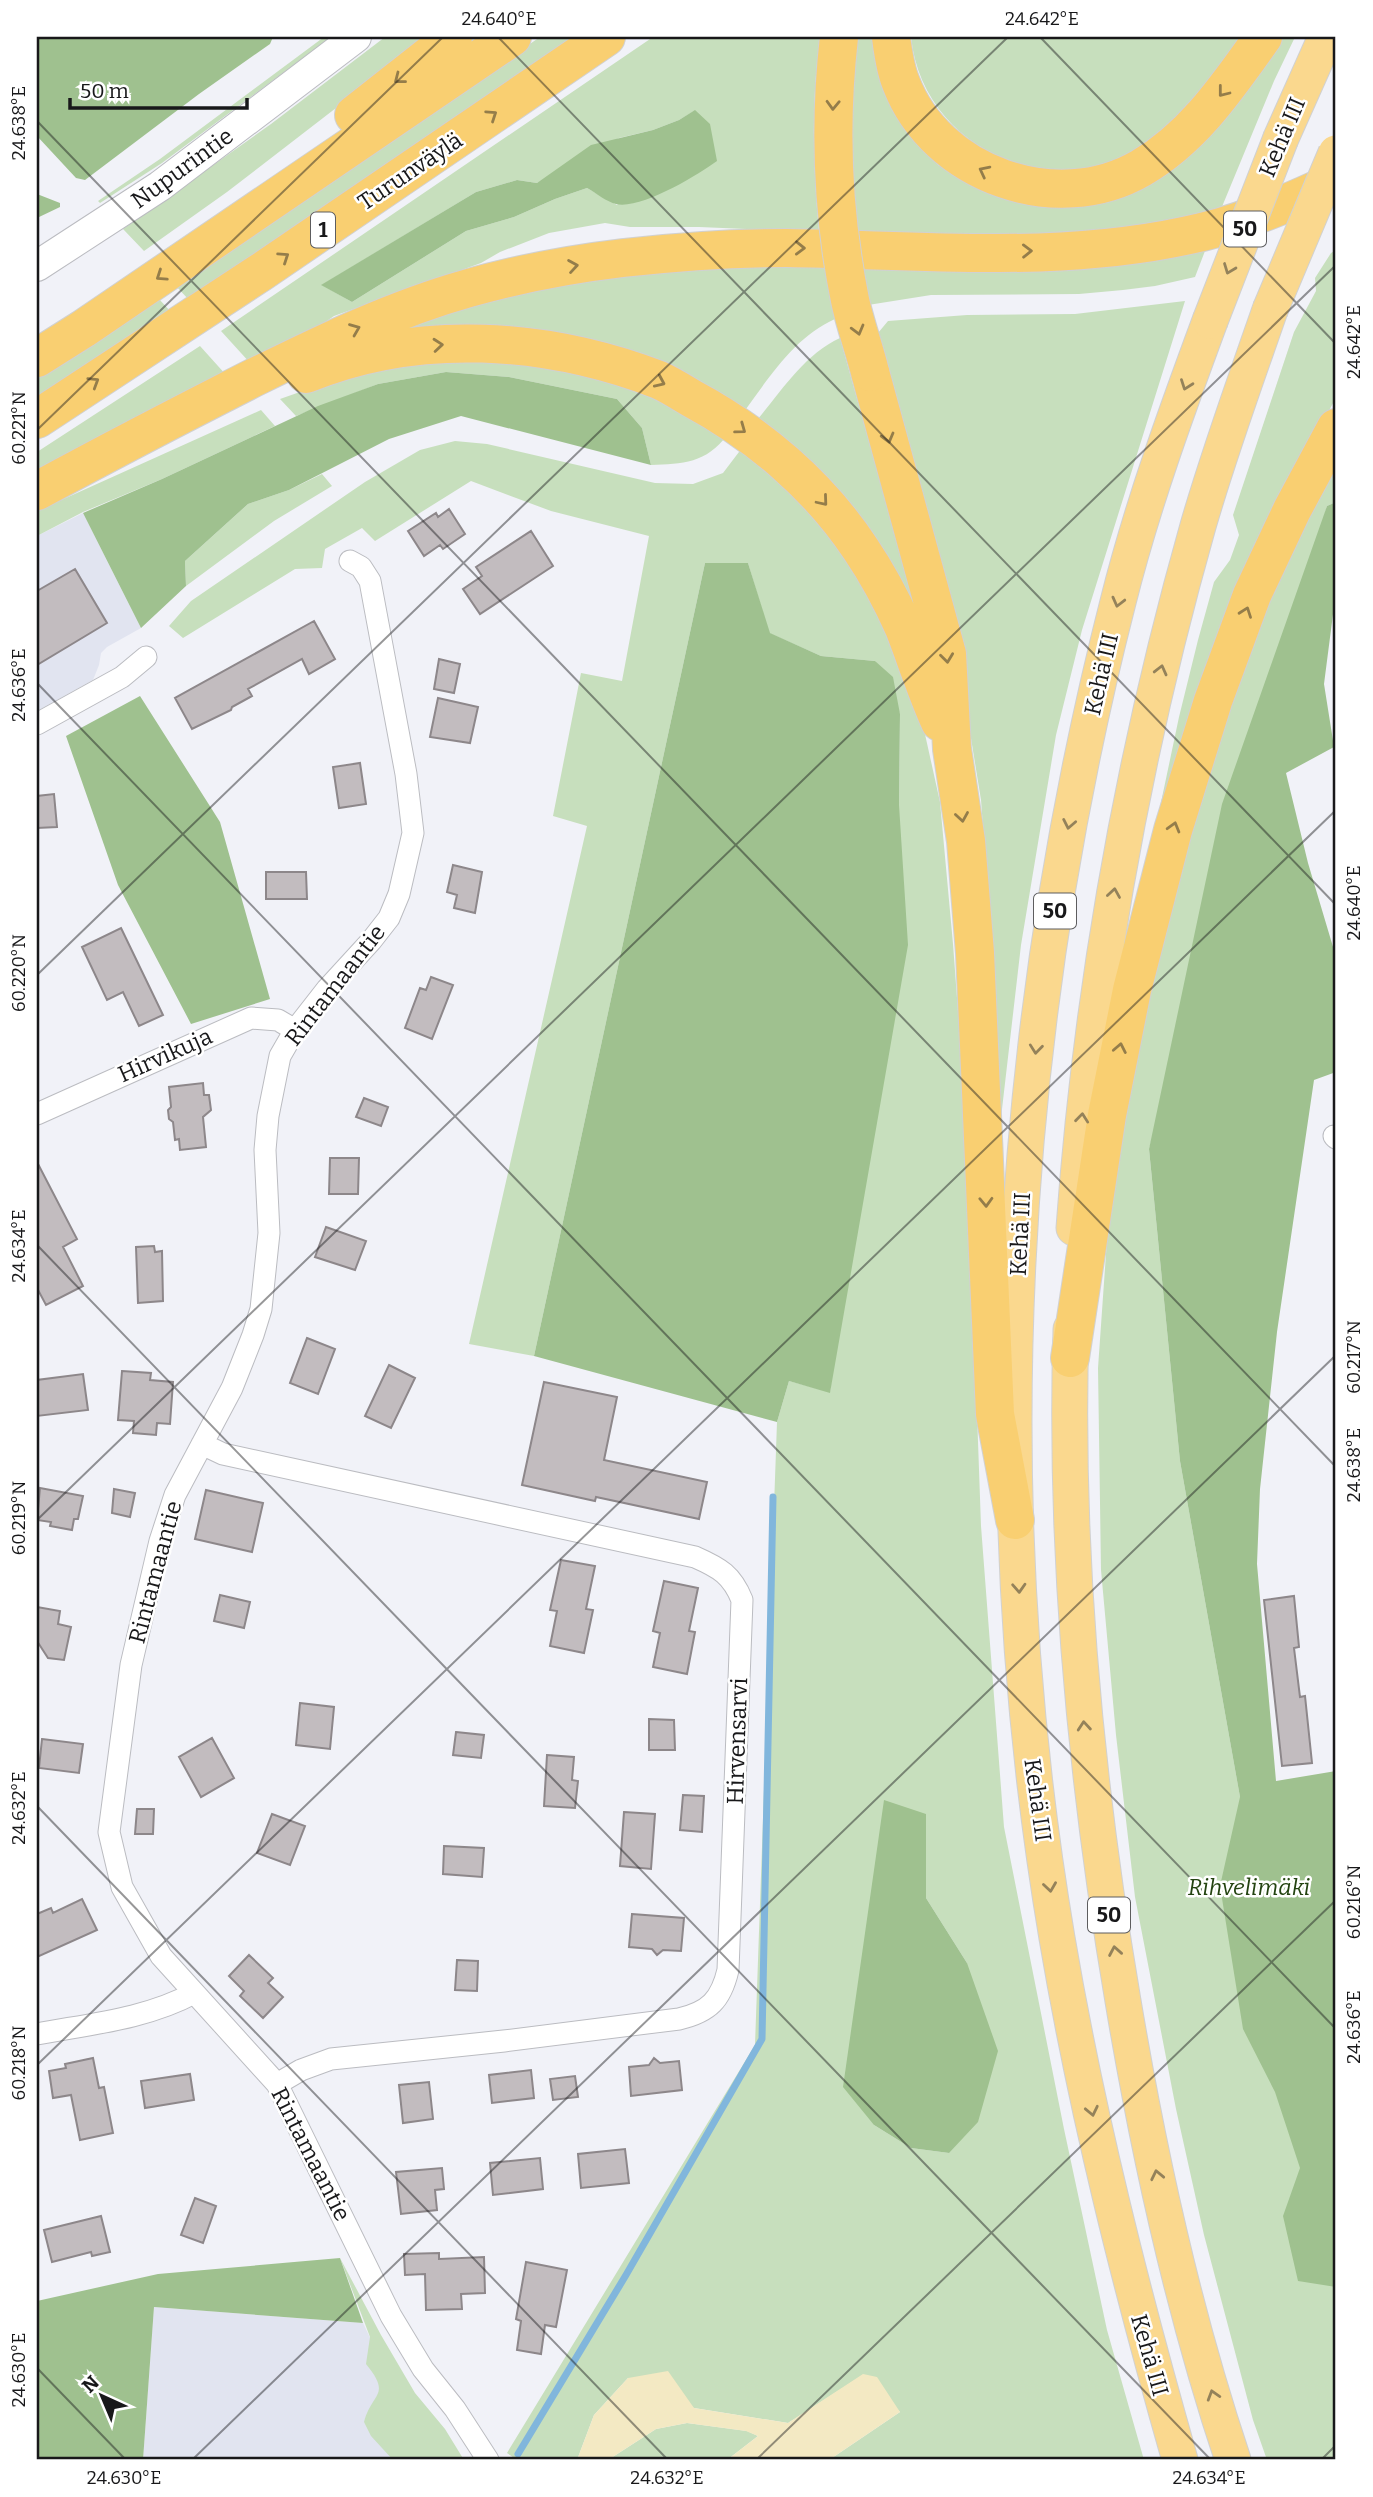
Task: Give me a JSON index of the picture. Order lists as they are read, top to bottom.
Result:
{
  "streets": {
    "highway": [
      "Kehä III",
      "Turunväylä",
      "50",
      "1"
    ],
    "main road": ["Nupurintie"],
    "street": ["Rintamaantie", "Hirvikuja", "Hirvensarvi"]
  },
  "crossings": [
    ["Rintamaantie", "Hirvikuja"],
    ["Rintamaantie", "Hirvensarvi"]
  ],
  "parks": ["Rihvelimäki"],
  "scale_bar": "50 m",
  "north": "top left",
  "coordinates": [
    "24.640°E",
    "24.642°E",
    "24.638°E",
    "60.221°N",
    "24.636°E",
    "60.220°N",
    "24.634°E",
    "60.217°N",
    "60.219°N",
    "24.632°E",
    "60.216°N",
    "60.218°N",
    "24.630°E"
  ]
}
